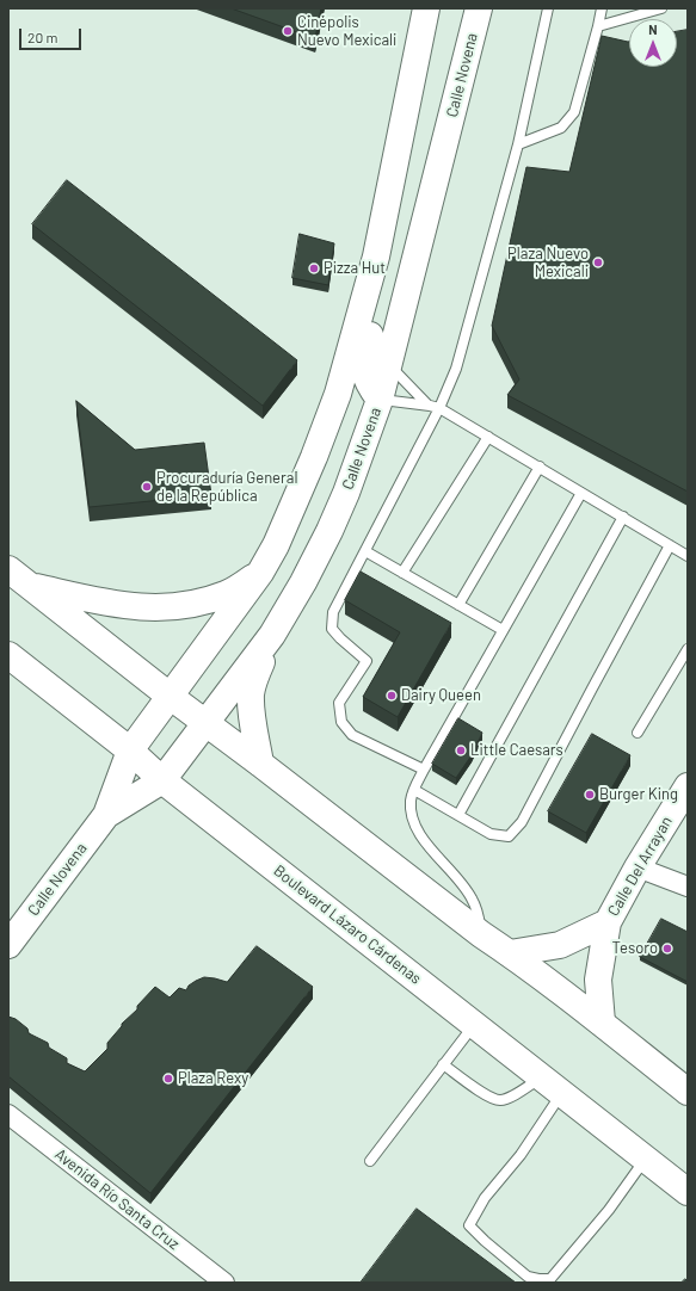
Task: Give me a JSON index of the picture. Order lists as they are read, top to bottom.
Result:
{
  "streets": {
    "main road": ["Calle Novena", "Calle Del Arrayan", "Boulevard Lázaro Cárdenas"],
    "street": ["Avenida Río Santa Cruz"]
  },
  "crossings": [
    ["Calle Novena", "Boulevard Lázaro Cárdenas"]
  ],
  "places": [
    "Cinépolis Nuevo Mexicali",
    "Plaza Nuevo Mexicali",
    "Pizza Hut",
    "Procuraduría General de la República",
    "Dairy Queen",
    "Little Caesars",
    "Burger King",
    "Tesoro",
    "Plaza Rexy"
  ],
  "scale_bar": "20 m",
  "north": "top"
}
